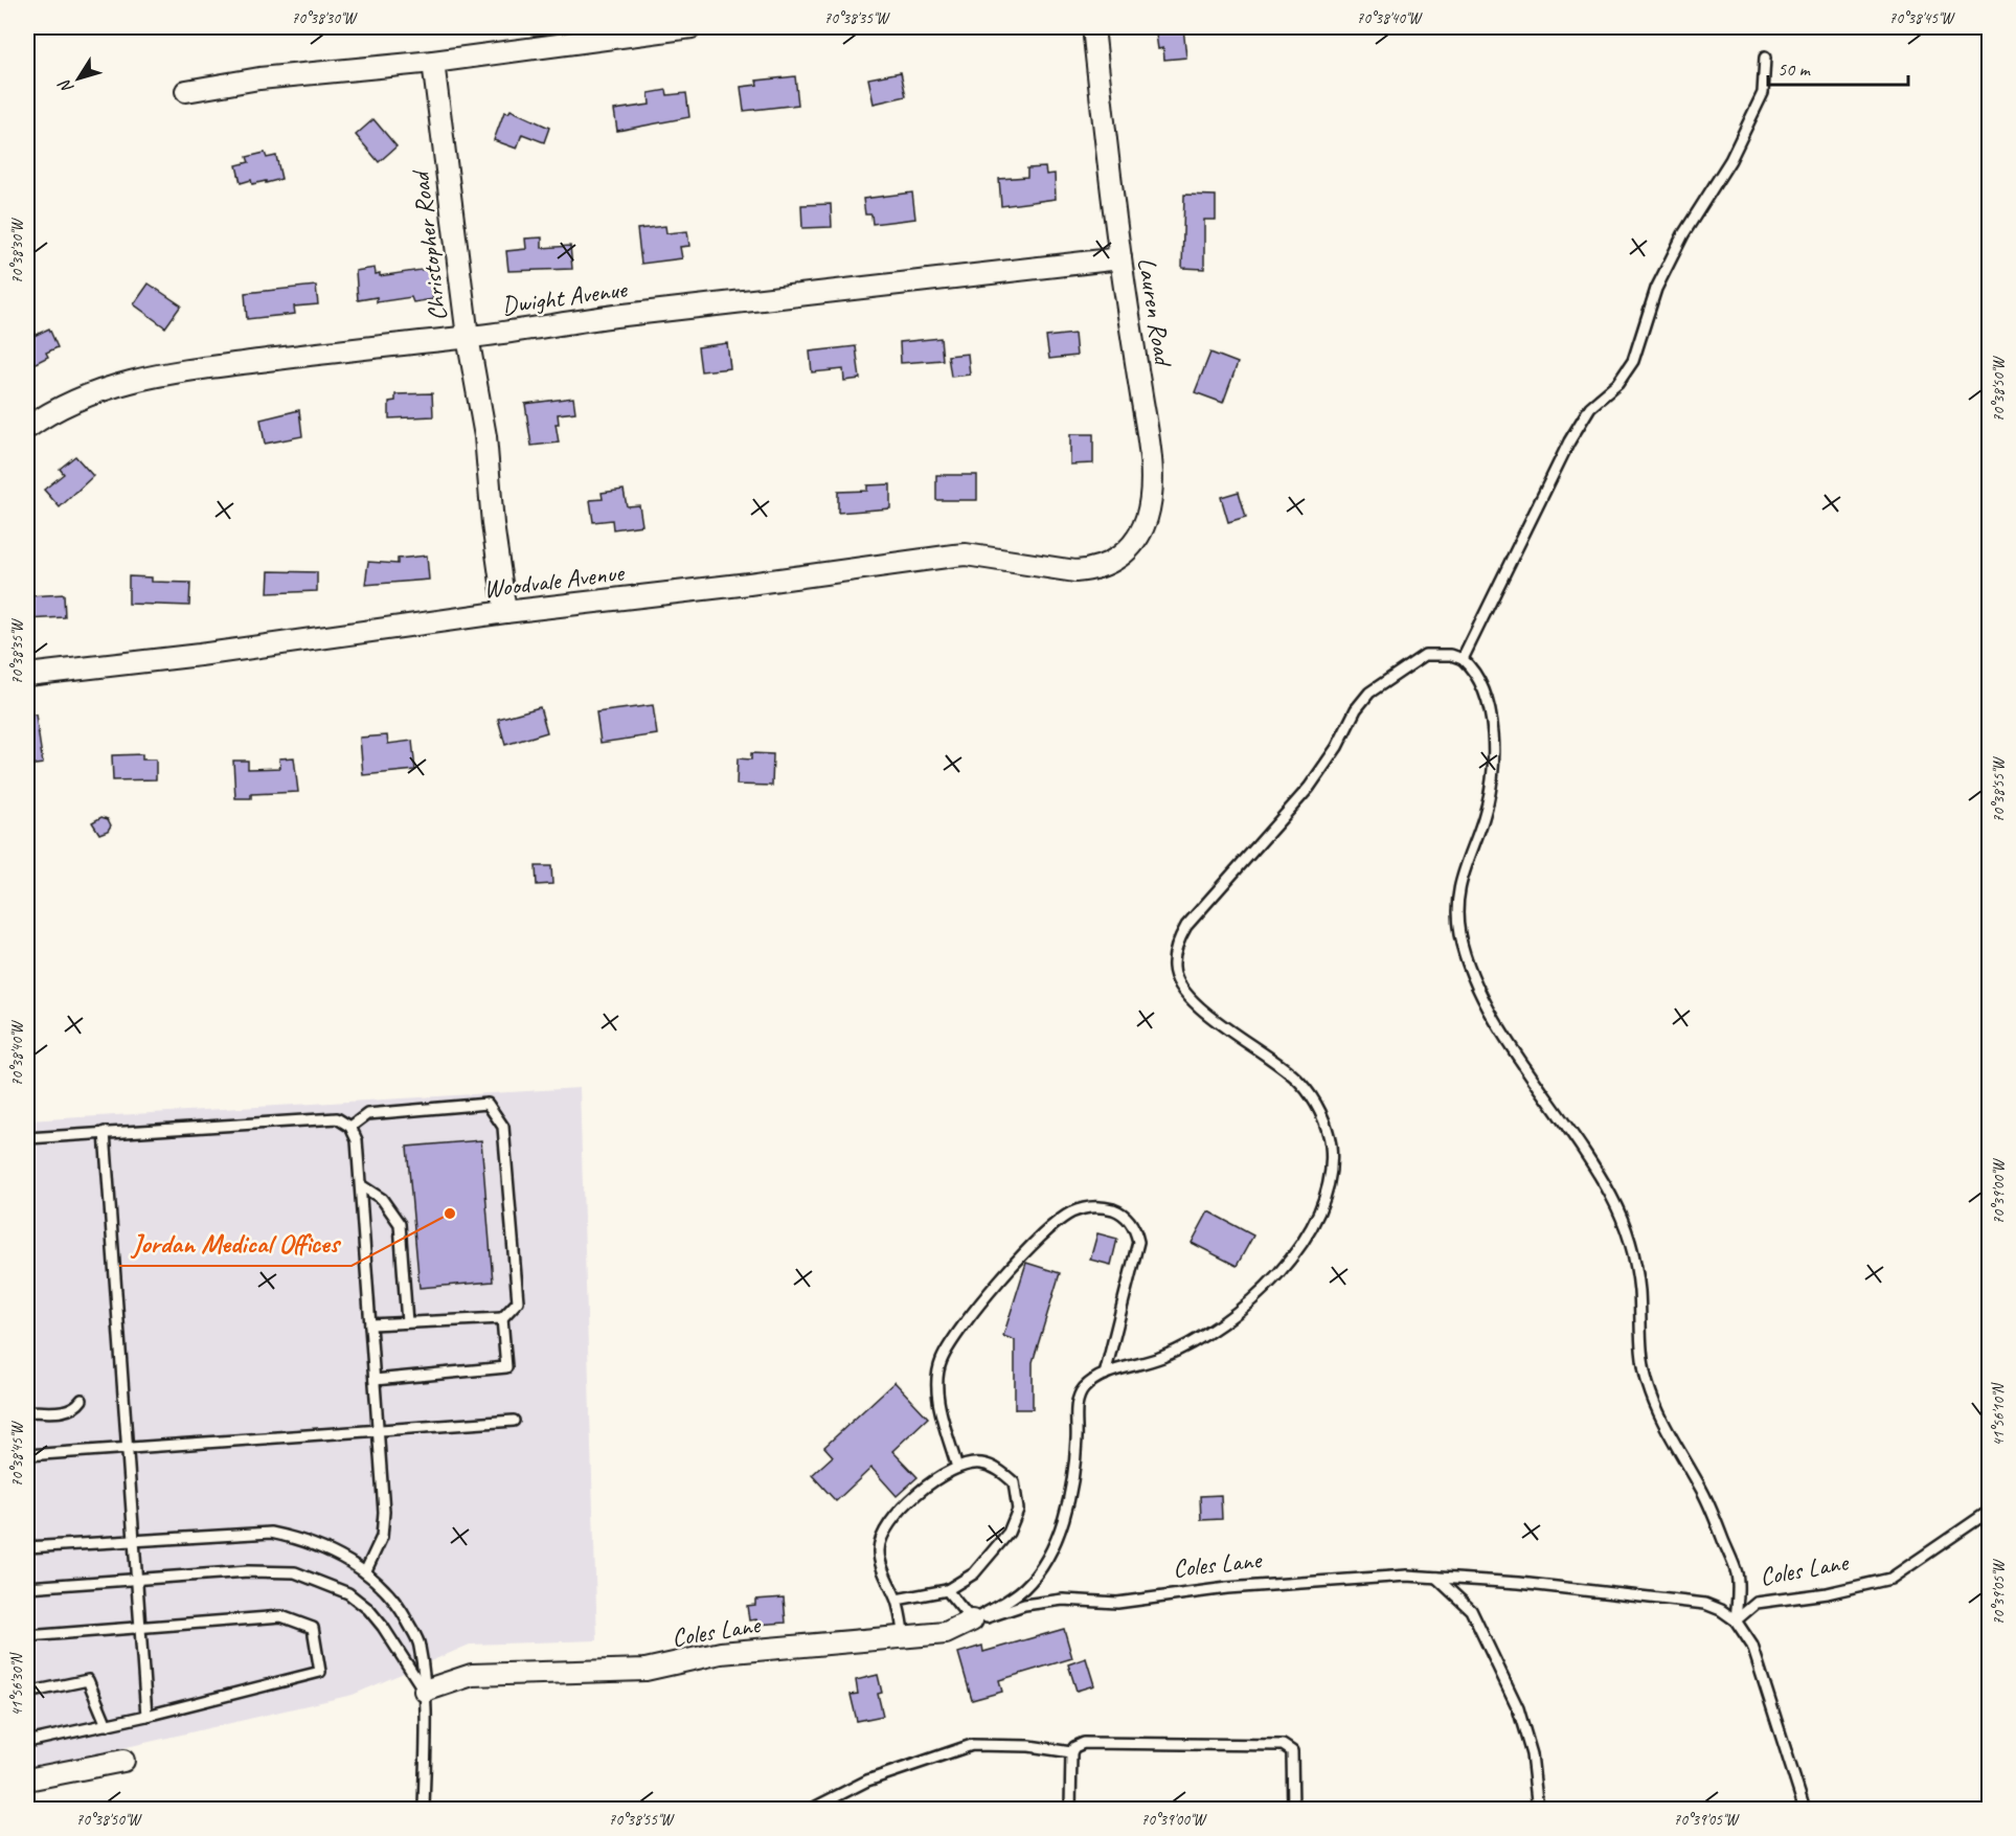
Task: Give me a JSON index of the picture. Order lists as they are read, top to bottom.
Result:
{
  "streets": {
    "street": [
      "Christopher Road",
      "Dwight Avenue",
      "Lauren Road",
      "Woodvale Avenue",
      "Coles Lane"
    ]
  },
  "crossings": [
    ["Christopher Road", "Dwight Avenue"],
    ["Christopher Road", "Woodvale Avenue"],
    ["Dwight Avenue", "Lauren Road"],
    ["Lauren Road", "Woodvale Avenue"]
  ],
  "places": ["Jordan Medical Offices"],
  "scale_bar": "50 m",
  "north": "bottom left",
  "coordinates": [
    "70°38'30\"W",
    "70°38'35\"W",
    "70°38'40\"W",
    "70°38'45\"W",
    "70°38'50\"W",
    "70°38'55\"W",
    "70°39'00\"W",
    "41°56'10\"N",
    "70°39'05\"W",
    "41°56'30\"N"
  ]
}
